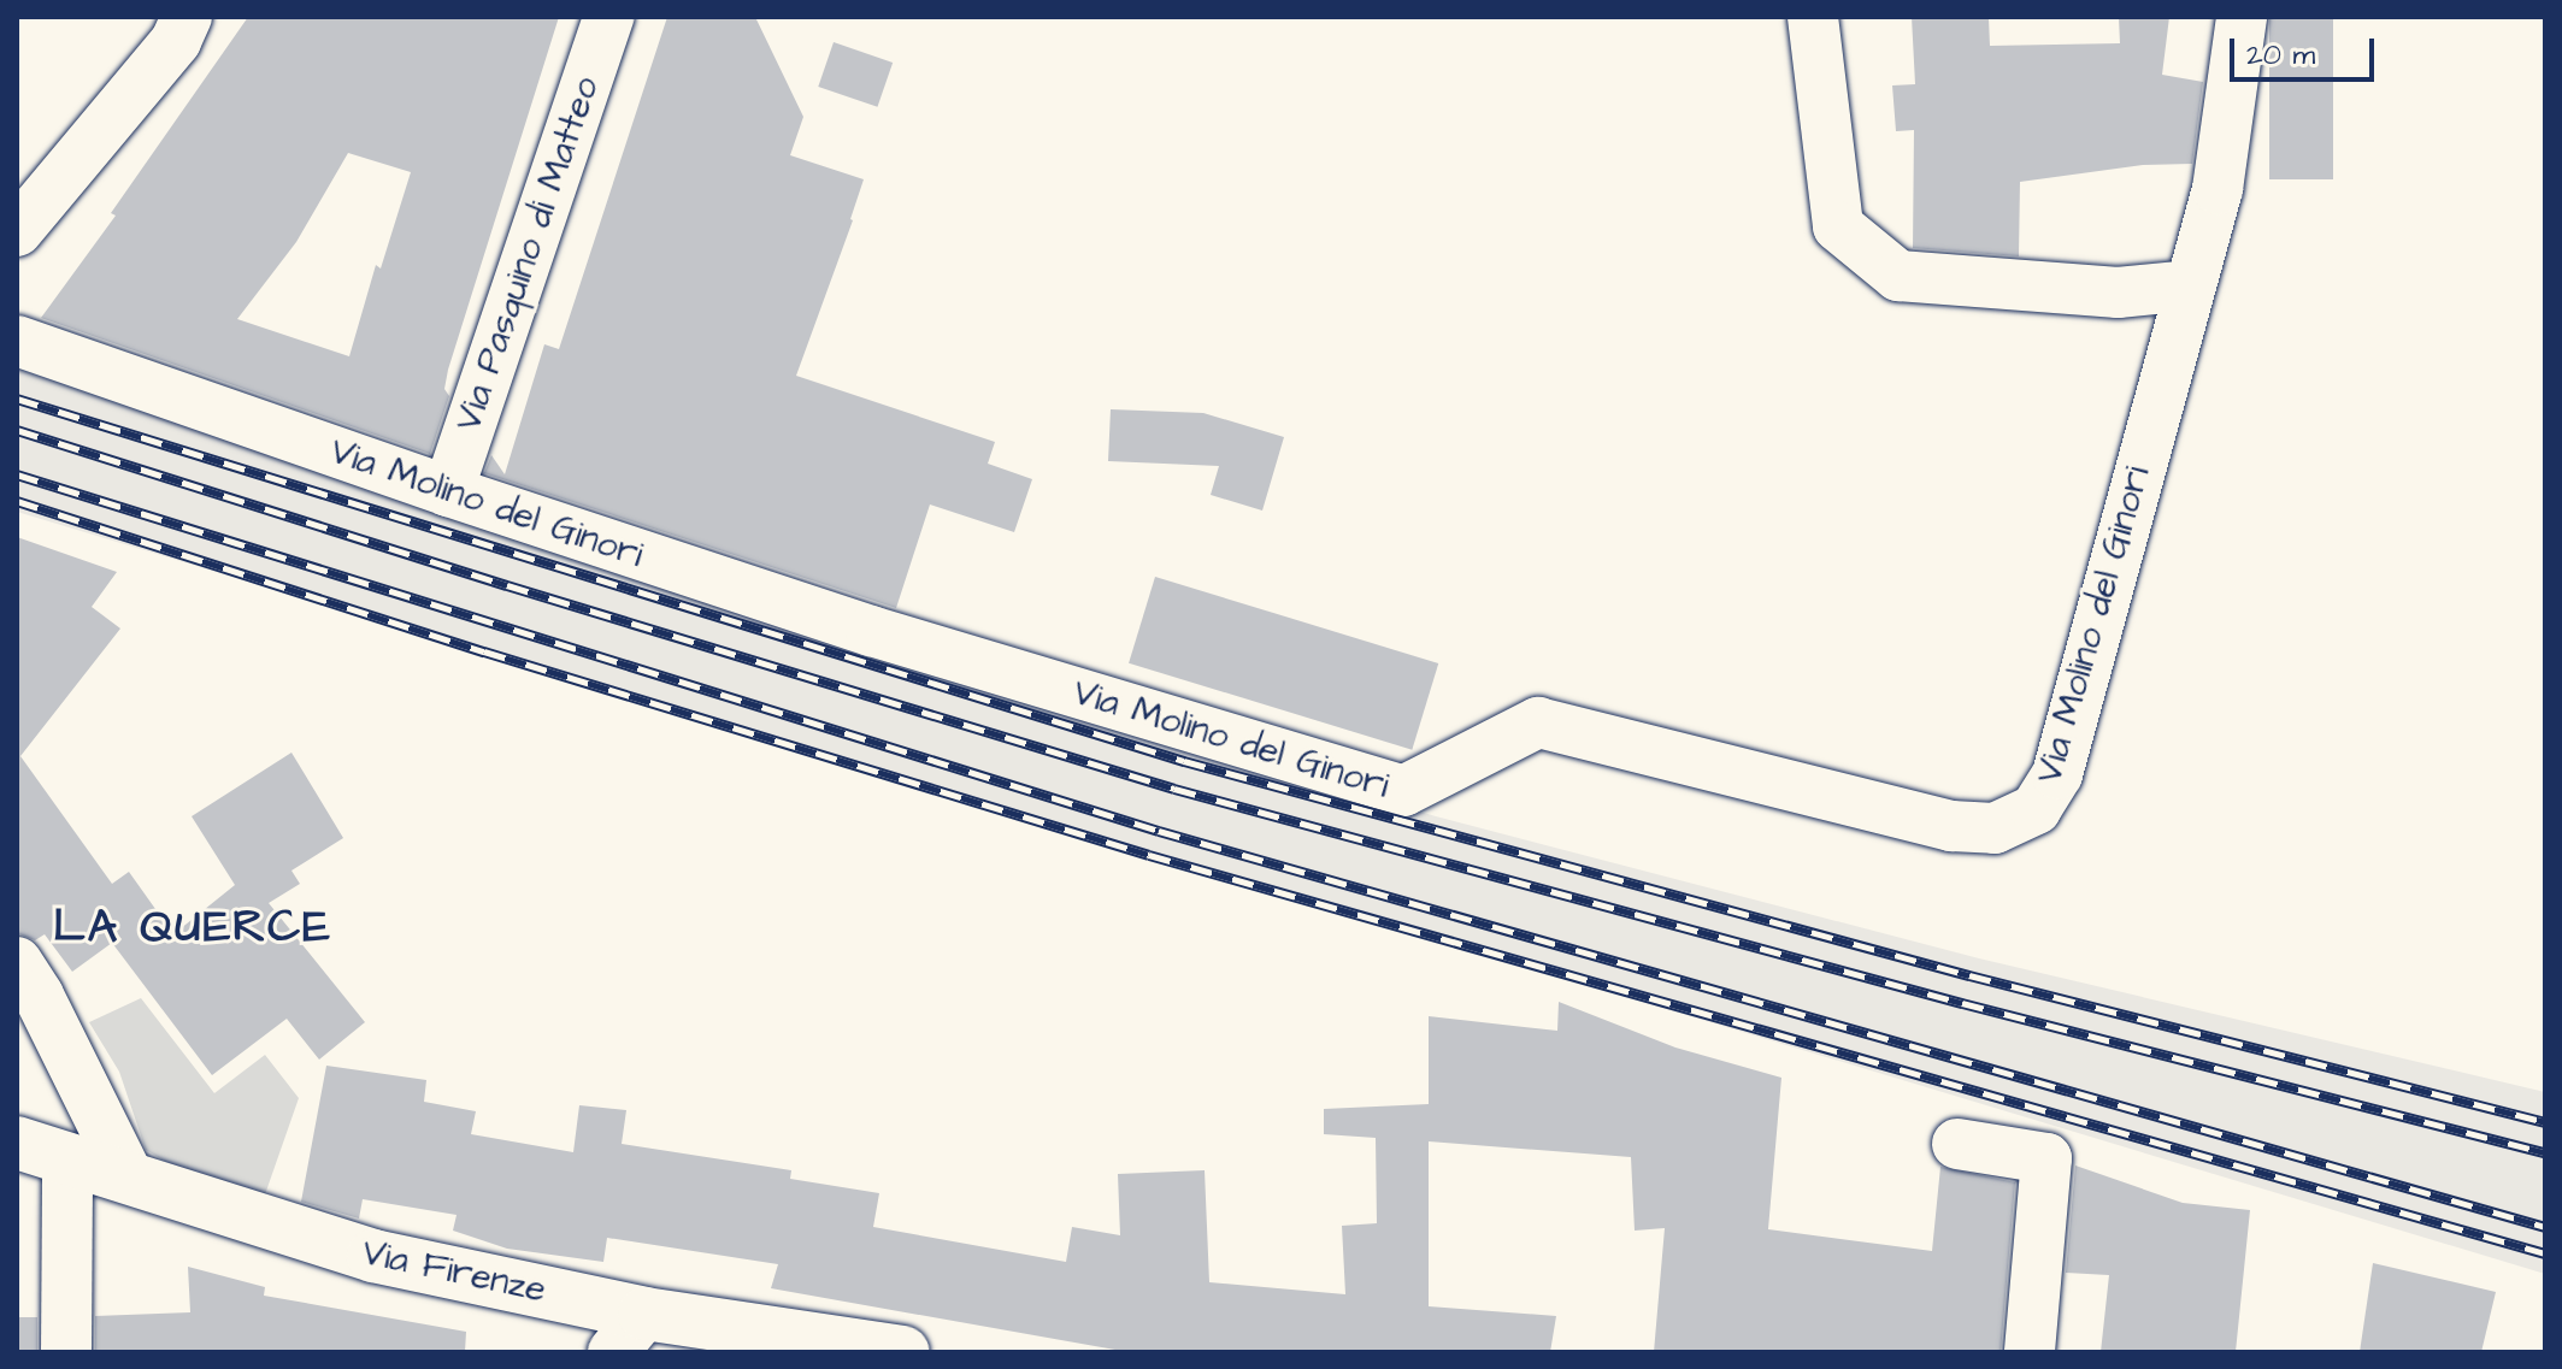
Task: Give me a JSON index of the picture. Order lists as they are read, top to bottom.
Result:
{
  "streets": {
    "main road": ["Via Firenze"],
    "street": ["Via Pasquino di Matteo", "Via Molino del Ginori"]
  },
  "crossings": [
    ["Via Pasquino di Matteo", "Via Molino del Ginori"]
  ],
  "districts": ["LA QUERCE"],
  "scale_bar": "20 m"
}
